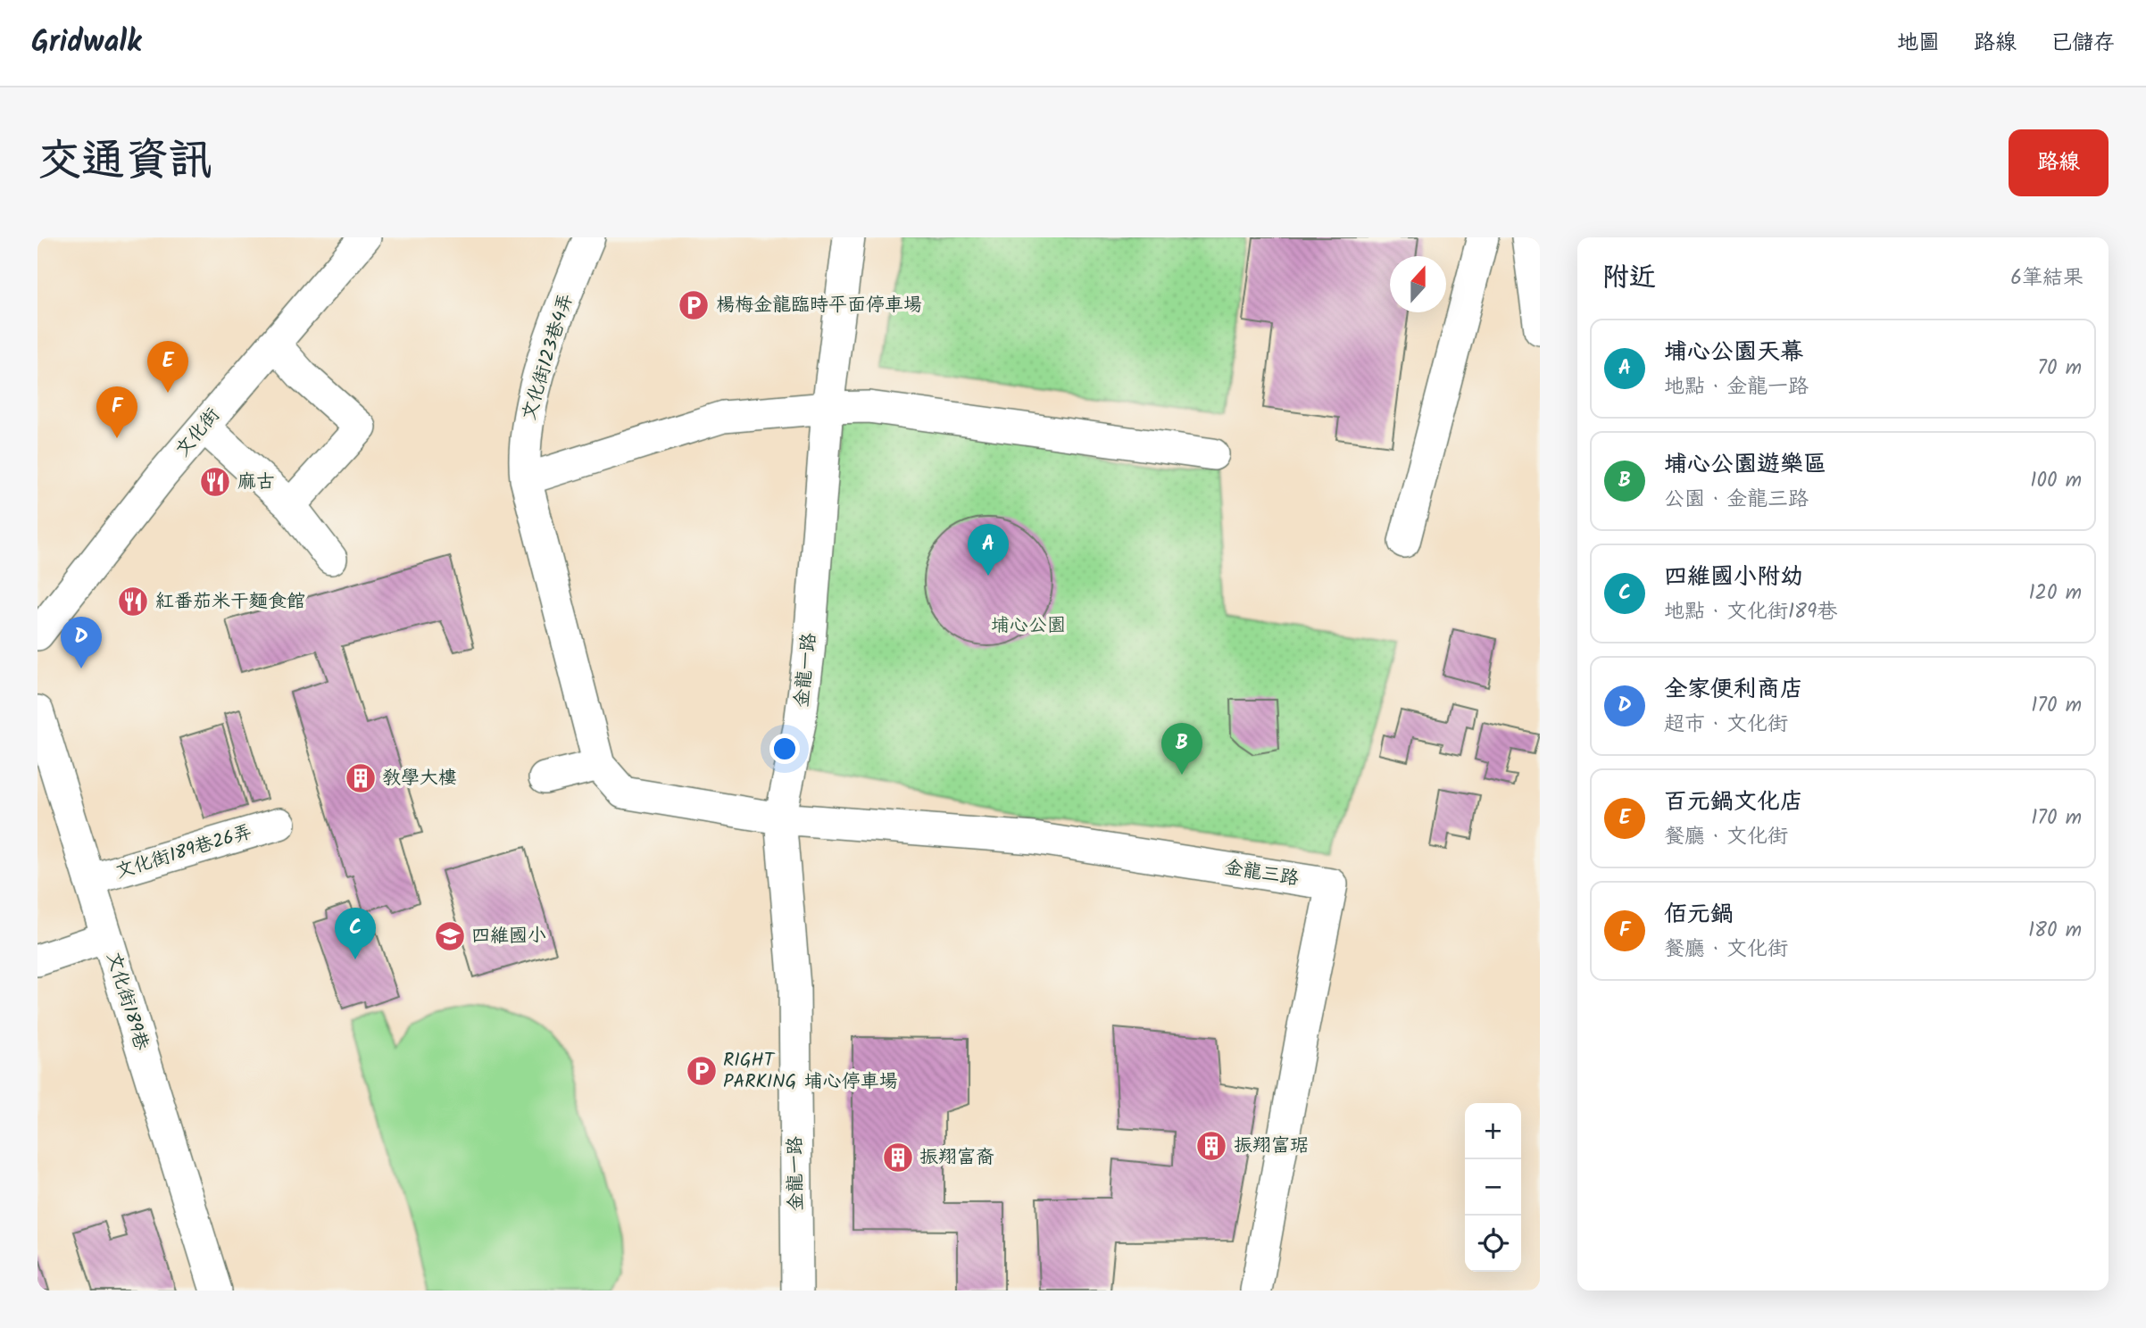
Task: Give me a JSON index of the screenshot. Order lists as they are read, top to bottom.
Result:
{
  "streets": {
    "street": [
      "文化街123巷4弄",
      "文化街",
      "金龍一路",
      "文化街189巷26弄",
      "金龍三路",
      "文化街189巷"
    ]
  },
  "crossings": [
    ["金龍一路", "金龍三路"],
    ["文化街189巷26弄", "文化街189巷"]
  ],
  "parks": ["埔心公園"],
  "places": {
    "parking": ["楊梅金龍臨時平面停車場", "RIGHT PARKING 埔心停車場"],
    "restaurant": ["麻古", "紅番茄米干麵食館"],
    "building": ["教學大樓", "振翔富琚", "振翔富裔"],
    "school or university": ["四維國小"]
  },
  "north": "top",
  "page": {
    "header": "Gridwalk",
    "nav": ["地圖", "路線", "已儲存"],
    "title": "交通資訊",
    "buttons": "路線",
    "heading": ["附近", "6筆結果"],
    "list": [
      {
        "mark": "A",
        "name": "埔心公園天幕",
        "note": "地點 · 金龍一路",
        "value": "70 m"
      },
      {
        "mark": "B",
        "name": "埔心公園遊樂區",
        "note": "公園 · 金龍三路",
        "value": "100 m"
      },
      {
        "mark": "C",
        "name": "四維國小附幼",
        "note": "地點 · 文化街189巷",
        "value": "120 m"
      },
      {
        "mark": "D",
        "name": "全家便利商店",
        "note": "超市 · 文化街",
        "value": "170 m"
      },
      {
        "mark": "E",
        "name": "百元鍋文化店",
        "note": "餐廳 · 文化街",
        "value": "170 m"
      },
      {
        "mark": "F",
        "name": "佰元鍋",
        "note": "餐廳 · 文化街",
        "value": "180 m"
      }
    ],
    "pins": [
      "E",
      "F",
      "A",
      "D",
      "B",
      "C"
    ],
    "map_buttons": ["+", "−"]
  }
}
